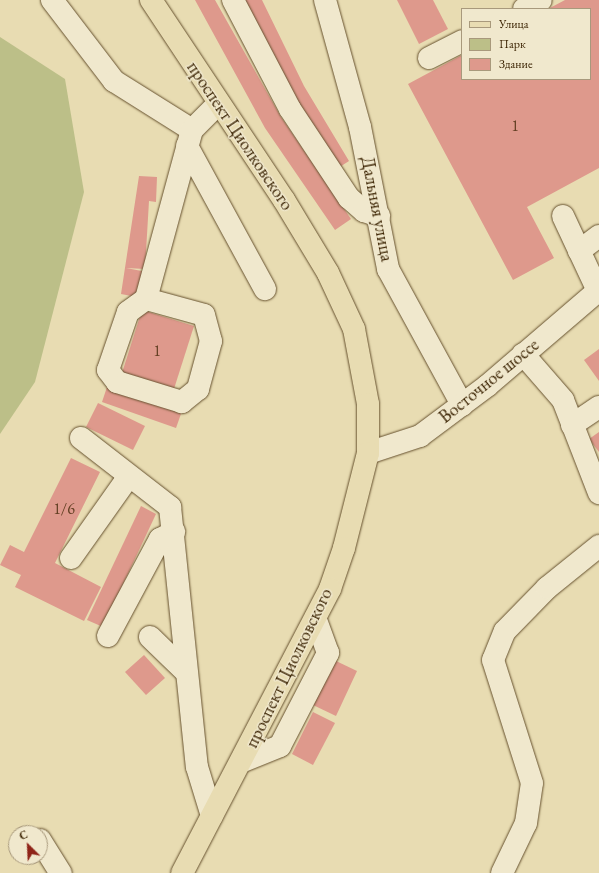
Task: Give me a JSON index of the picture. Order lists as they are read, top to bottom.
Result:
{
  "streets": {
    "main road": ["проспект Циолковского"],
    "street": ["Дальняя улица", "Восточное шоссе"]
  },
  "crossings": [
    ["проспект Циолковского", "Восточное шоссе"],
    ["Дальняя улица", "Восточное шоссе"]
  ],
  "house_numbers": ["1", "1", "1/6"],
  "legend": ["Улица", "Парк", "Здание"],
  "north": "top left"
}
